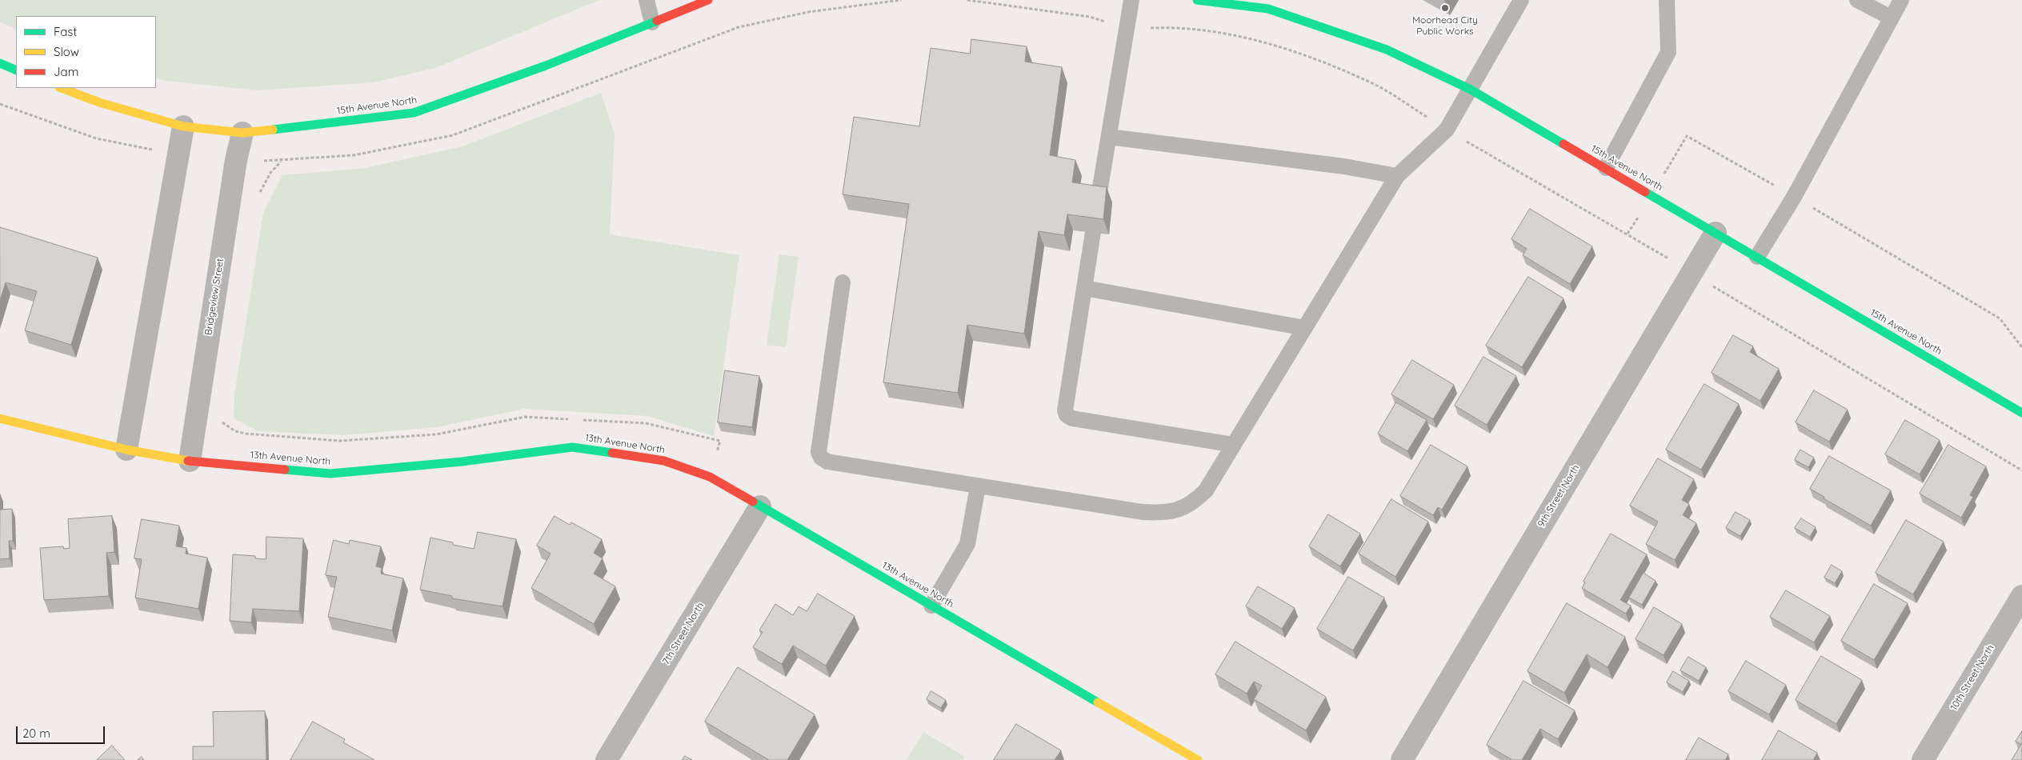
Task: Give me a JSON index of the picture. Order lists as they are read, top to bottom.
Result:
{
  "streets": {
    "main road": ["15th Avenue North", "13th Avenue North"],
    "street": [
      "Bridgeview Street",
      "9th Street North",
      "7th Street North",
      "10th Street North"
    ]
  },
  "crossings": [
    ["15th Avenue North", "Bridgeview Street"],
    ["15th Avenue North", "9th Street North"],
    ["Bridgeview Street", "13th Avenue North"],
    ["13th Avenue North", "7th Street North"]
  ],
  "places": ["Moorhead City Public Works"],
  "legend": ["Fast", "Slow", "Jam"],
  "scale_bar": "20 m"
}
